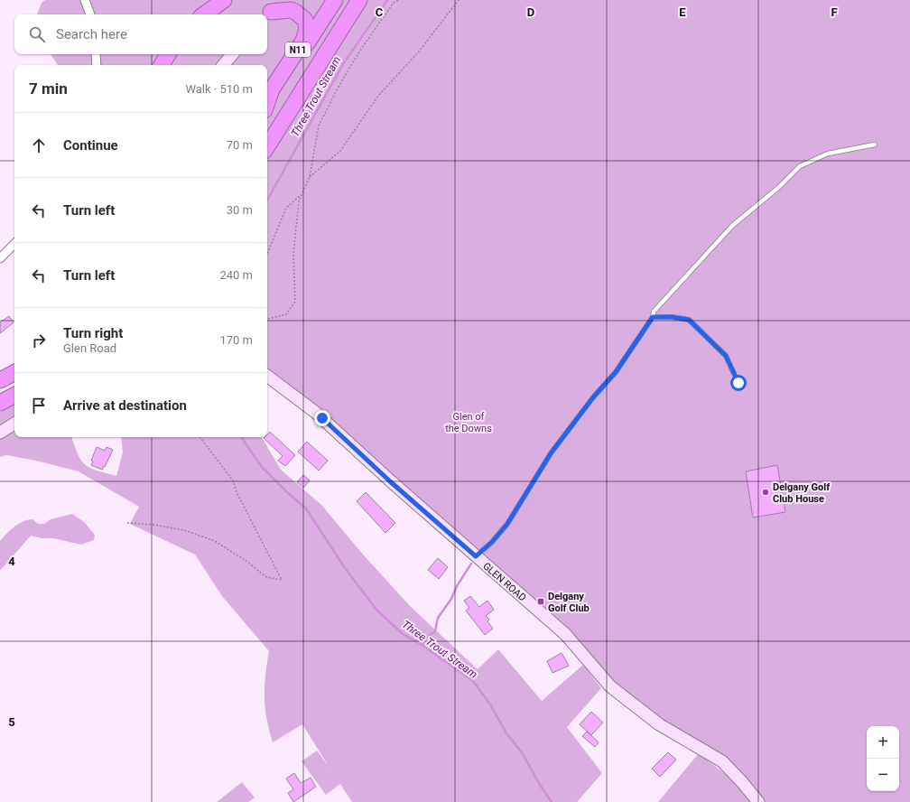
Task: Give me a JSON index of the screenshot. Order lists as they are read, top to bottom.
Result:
{
  "streets": {
    "highway": ["N11"],
    "main road": ["GLEN ROAD"]
  },
  "water": ["Three Trout Stream"],
  "parks": ["Glen of the Downs"],
  "places": {
    "other": ["Delgany Golf Club House"],
    "transit": ["Delgany Golf Club"]
  },
  "page": {
    "search": "Search here",
    "heading": ["7 min", "Walk · 510 m"],
    "list": [
      ["Continue", "70 m"],
      ["Turn left", "30 m"],
      ["Turn left", "240 m"],
      ["Turn right", "Glen Road", "170 m"],
      "Arrive at destination"
    ],
    "map_buttons": ["+", "−"]
  },
  "grid": {
    "columns": [
      "C",
      "D",
      "E",
      "F"
    ],
    "rows": ["4", "5"]
  }
}
